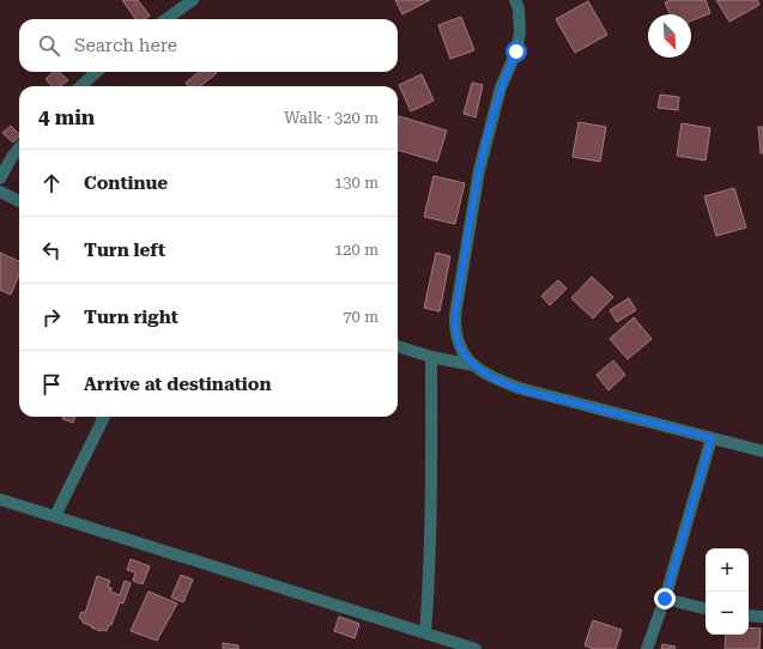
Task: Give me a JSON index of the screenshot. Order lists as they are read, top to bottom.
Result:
{
  "north": "bottom right",
  "page": {
    "search": "Search here",
    "heading": ["4 min", "Walk · 320 m"],
    "list": [
      ["Continue", "130 m"],
      ["Turn left", "120 m"],
      ["Turn right", "70 m"],
      "Arrive at destination"
    ],
    "map_buttons": ["+", "−"]
  }
}
